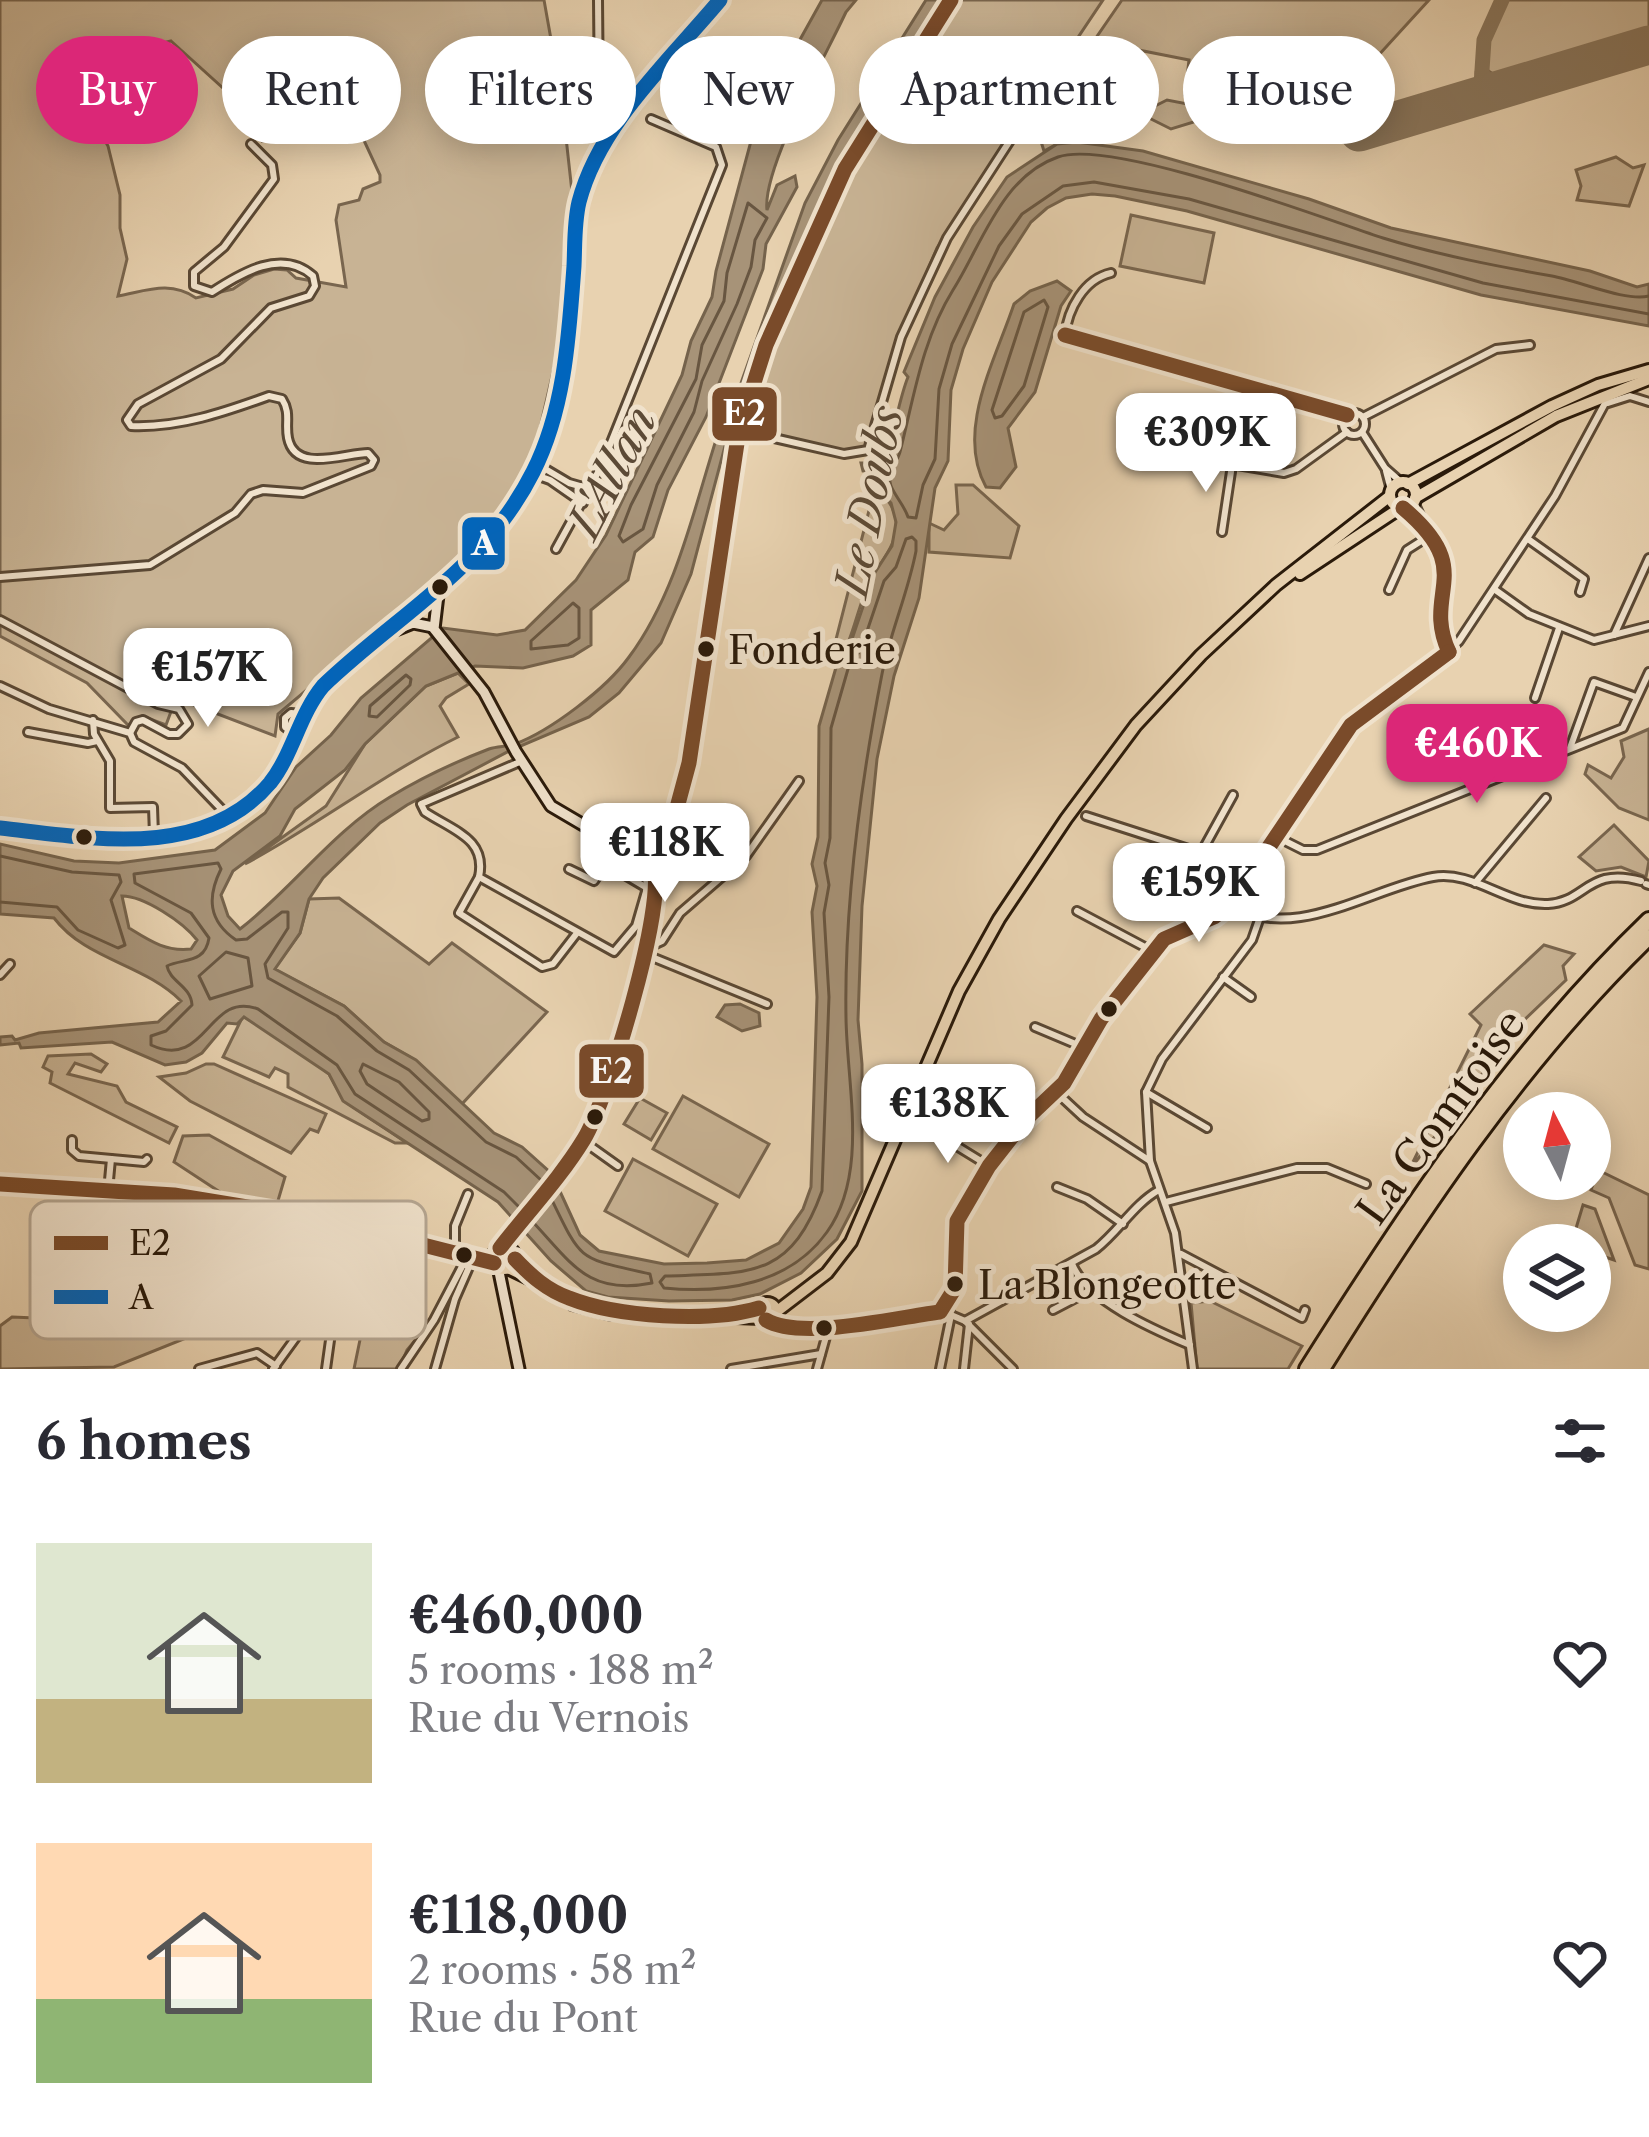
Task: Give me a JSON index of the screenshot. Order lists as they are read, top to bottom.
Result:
{
  "streets": {
    "highway": ["La Comtoise"]
  },
  "water": ["L'Allan", "Le Doubs"],
  "places": ["Fonderie", "La Blongeotte"],
  "lines": ["transit line E2", "transit line A"],
  "legend": ["E2", "A"],
  "north": "top",
  "page": {
    "chip": [
      "Buy",
      "Rent",
      "Filters",
      "New",
      "Apartment",
      "House"
    ],
    "price": [
      "€309K",
      "€157K",
      "€460K",
      "€118K",
      "€159K",
      "€138K"
    ],
    "heading": "6 homes",
    "list": [
      {
        "name": "€460,000",
        "note": "5 rooms · 188 m² · Rue du Vernois"
      },
      {
        "name": "€118,000",
        "note": "2 rooms · 58 m² · Rue du Pont"
      }
    ]
  }
}
